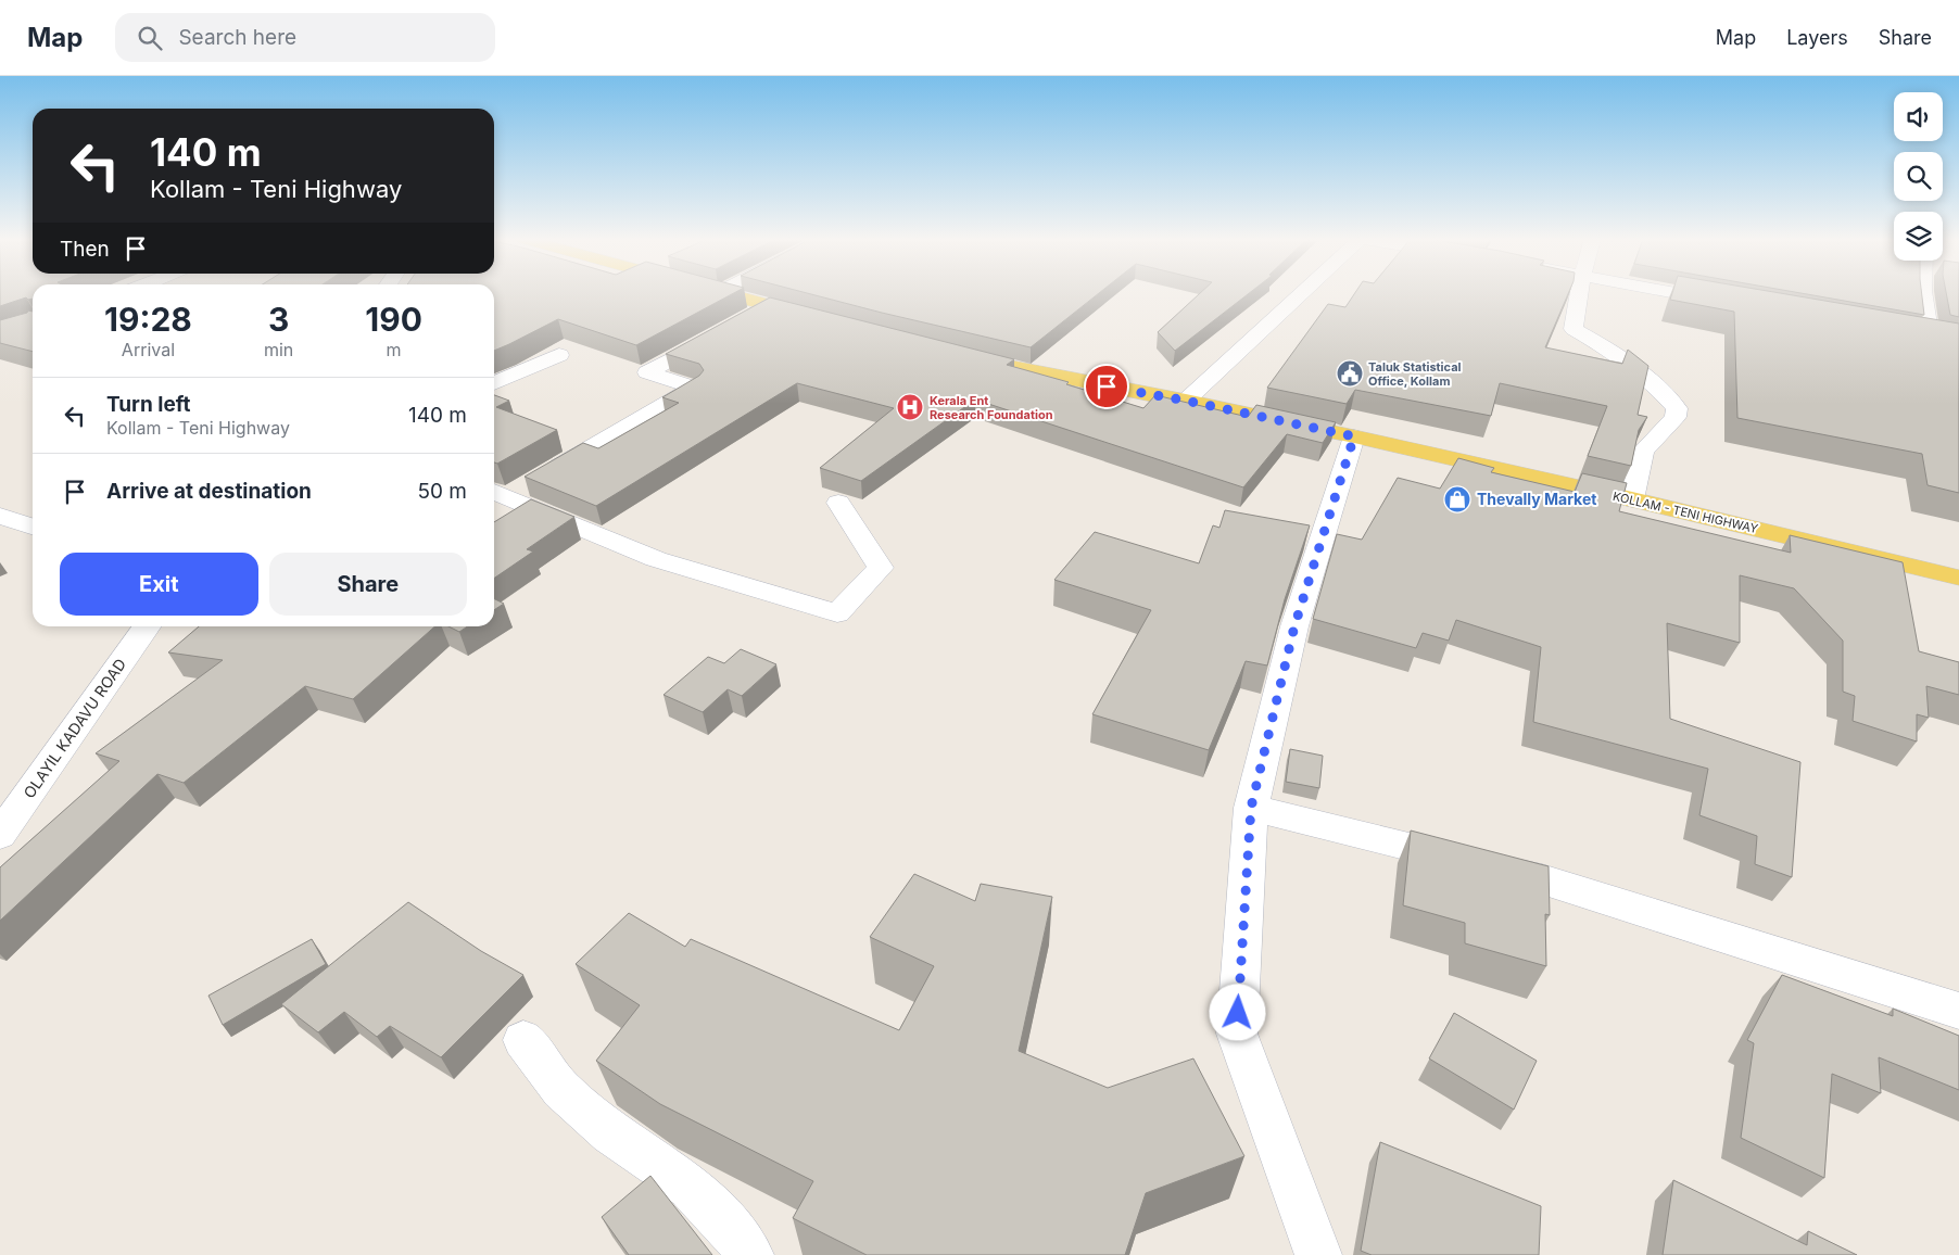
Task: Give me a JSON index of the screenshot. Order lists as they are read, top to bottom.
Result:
{
  "streets": {
    "main road": ["KOLLAM - TENI HIGHWAY"],
    "street": ["OLAYIL KADAVU ROAD"]
  },
  "places": {
    "public building": ["Taluk Statistical Office, Kollam"],
    "hospital": ["Kerala Ent Research Foundation"],
    "shop": ["Thevally Market"]
  },
  "page": {
    "header": "Map",
    "search": "Search here",
    "nav": ["Map", "Layers", "Share"],
    "turn": ["140 m", "Kollam - Teni Highway"],
    "then": "Then",
    "eta": [
      "19:28",
      "Arrival",
      "3",
      "min",
      "190",
      "m"
    ],
    "list": [
      {
        "name": "Turn left",
        "note": "Kollam - Teni Highway",
        "value": "140 m"
      },
      {
        "name": "Arrive at destination",
        "value": "50 m"
      }
    ],
    "buttons": ["Exit", "Share"]
  }
}
